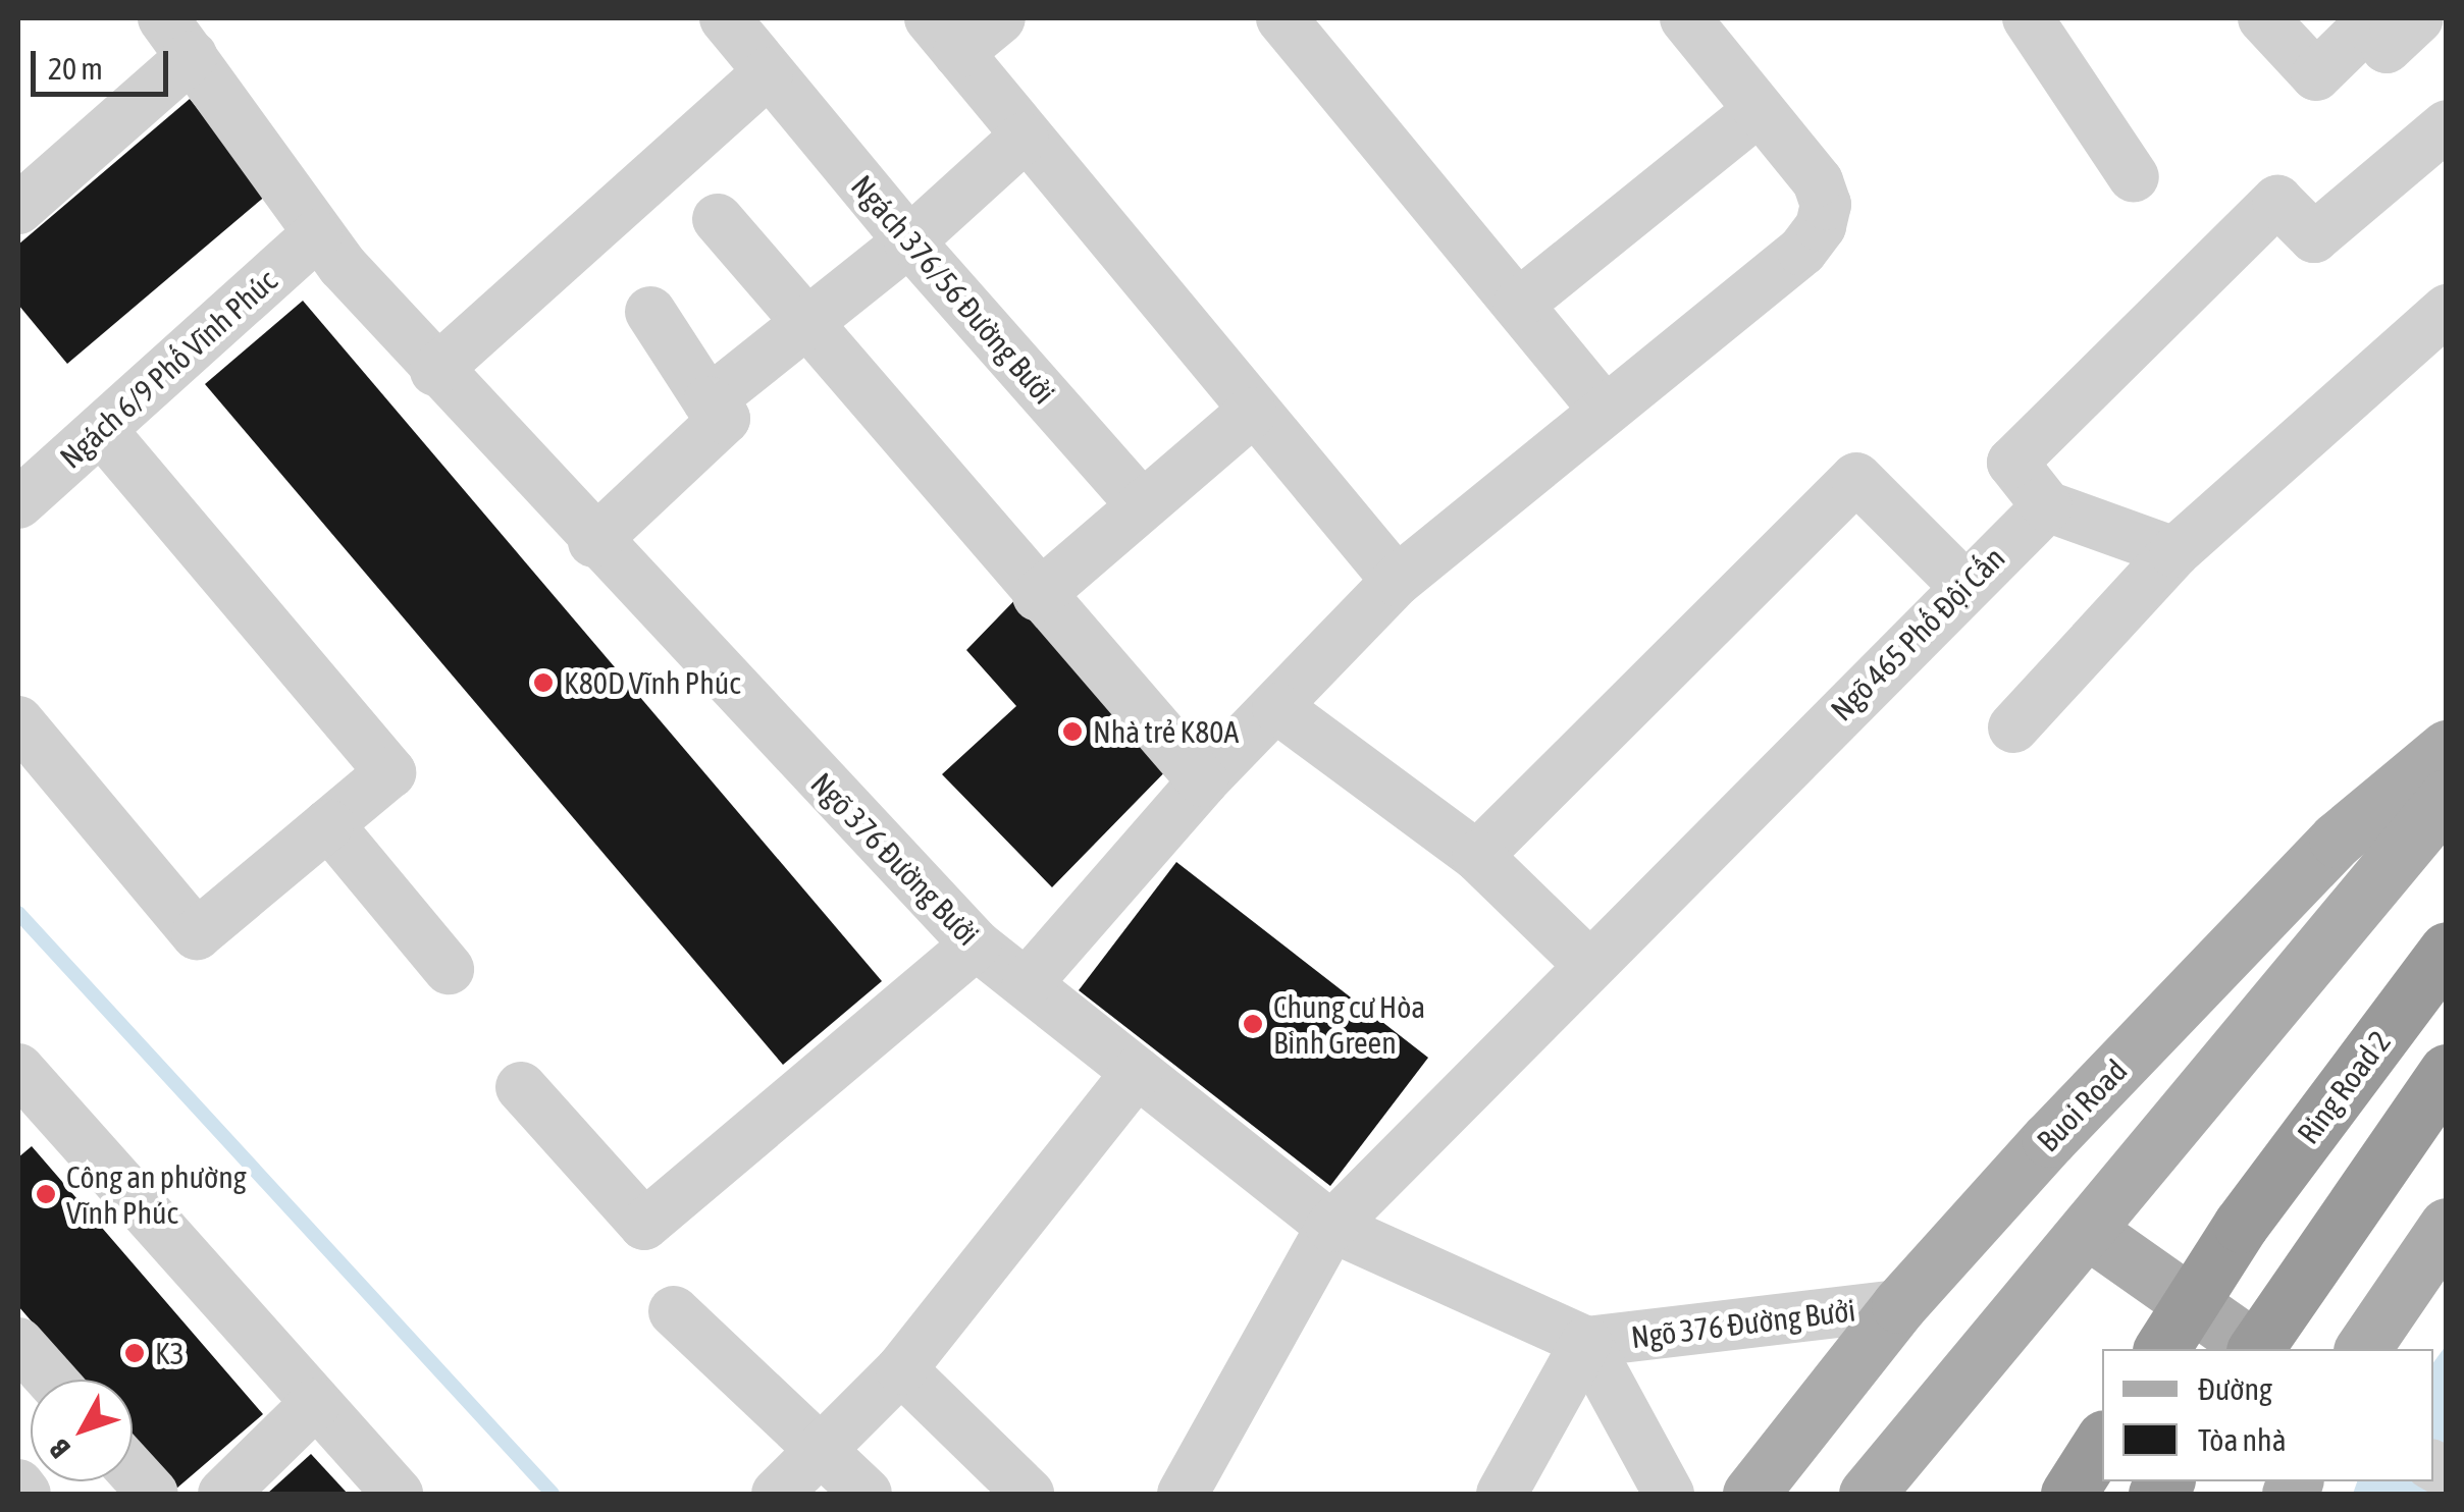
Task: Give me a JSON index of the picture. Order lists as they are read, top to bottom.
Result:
{
  "streets": {
    "highway": ["Ring Road 2"],
    "main road": ["Buoi Road"],
    "street": [
      "Ngách 376/56 Đường Bưởi",
      "Ngách 6/9 Phố Vĩnh Phúc",
      "Ngõ 465 Phố Đội Cấn",
      "Ngõ 376 Đường Bưởi"
    ]
  },
  "crossings": [
    ["Ngách 6/9 Phố Vĩnh Phúc", "Ngõ 376 Đường Bưởi"],
    ["Ngõ 465 Phố Đội Cấn", "Ngõ 376 Đường Bưởi"],
    ["Ngõ 376 Đường Bưởi", "Buoi Road"]
  ],
  "places": [
    "K80D Vĩnh Phúc",
    "Nhà trẻ K80A",
    "Chung cư Hòa Bình Green",
    "Công an phường Vĩnh Phúc",
    "K3"
  ],
  "legend": ["Đường", "Tòa nhà"],
  "scale_bar": "20 m",
  "north": "bottom left"
}
